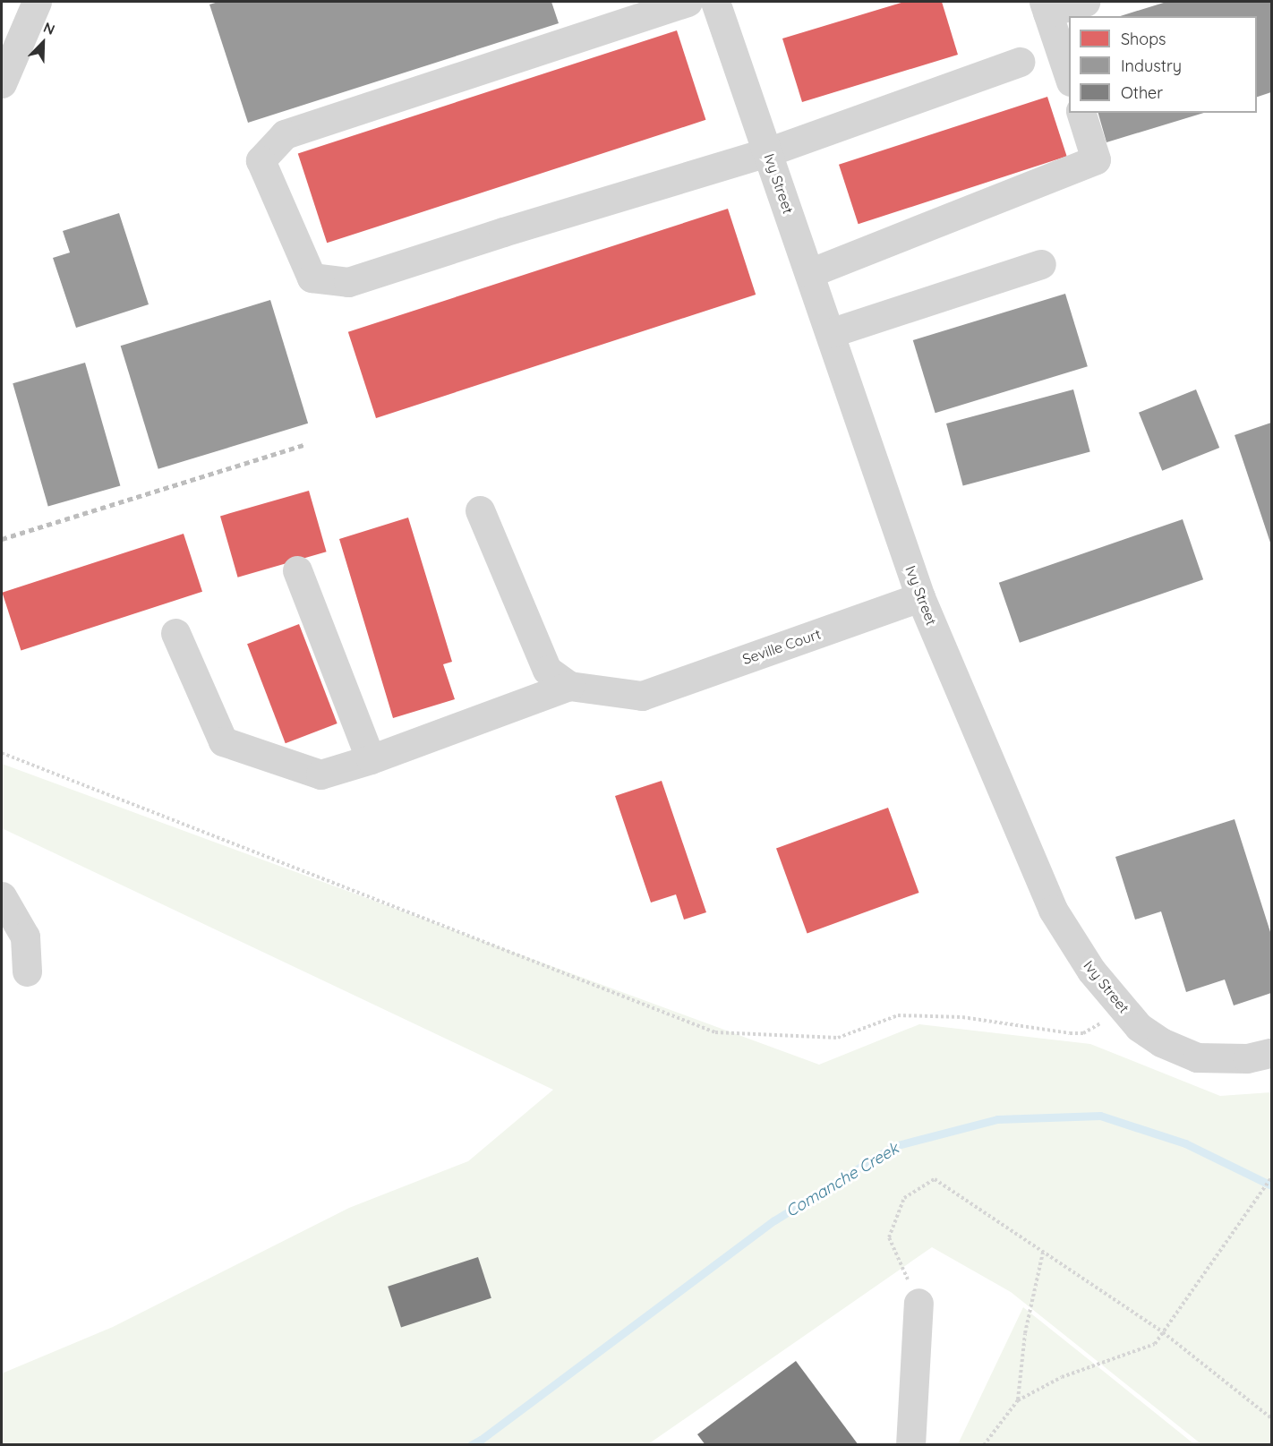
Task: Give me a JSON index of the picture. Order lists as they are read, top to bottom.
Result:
{
  "streets": {
    "street": ["Ivy Street", "Seville Court"]
  },
  "crossings": [
    ["Ivy Street", "Seville Court"]
  ],
  "water": ["Comanche Creek"],
  "legend": ["Shops", "Industry", "Other"],
  "north": "top right"
}
